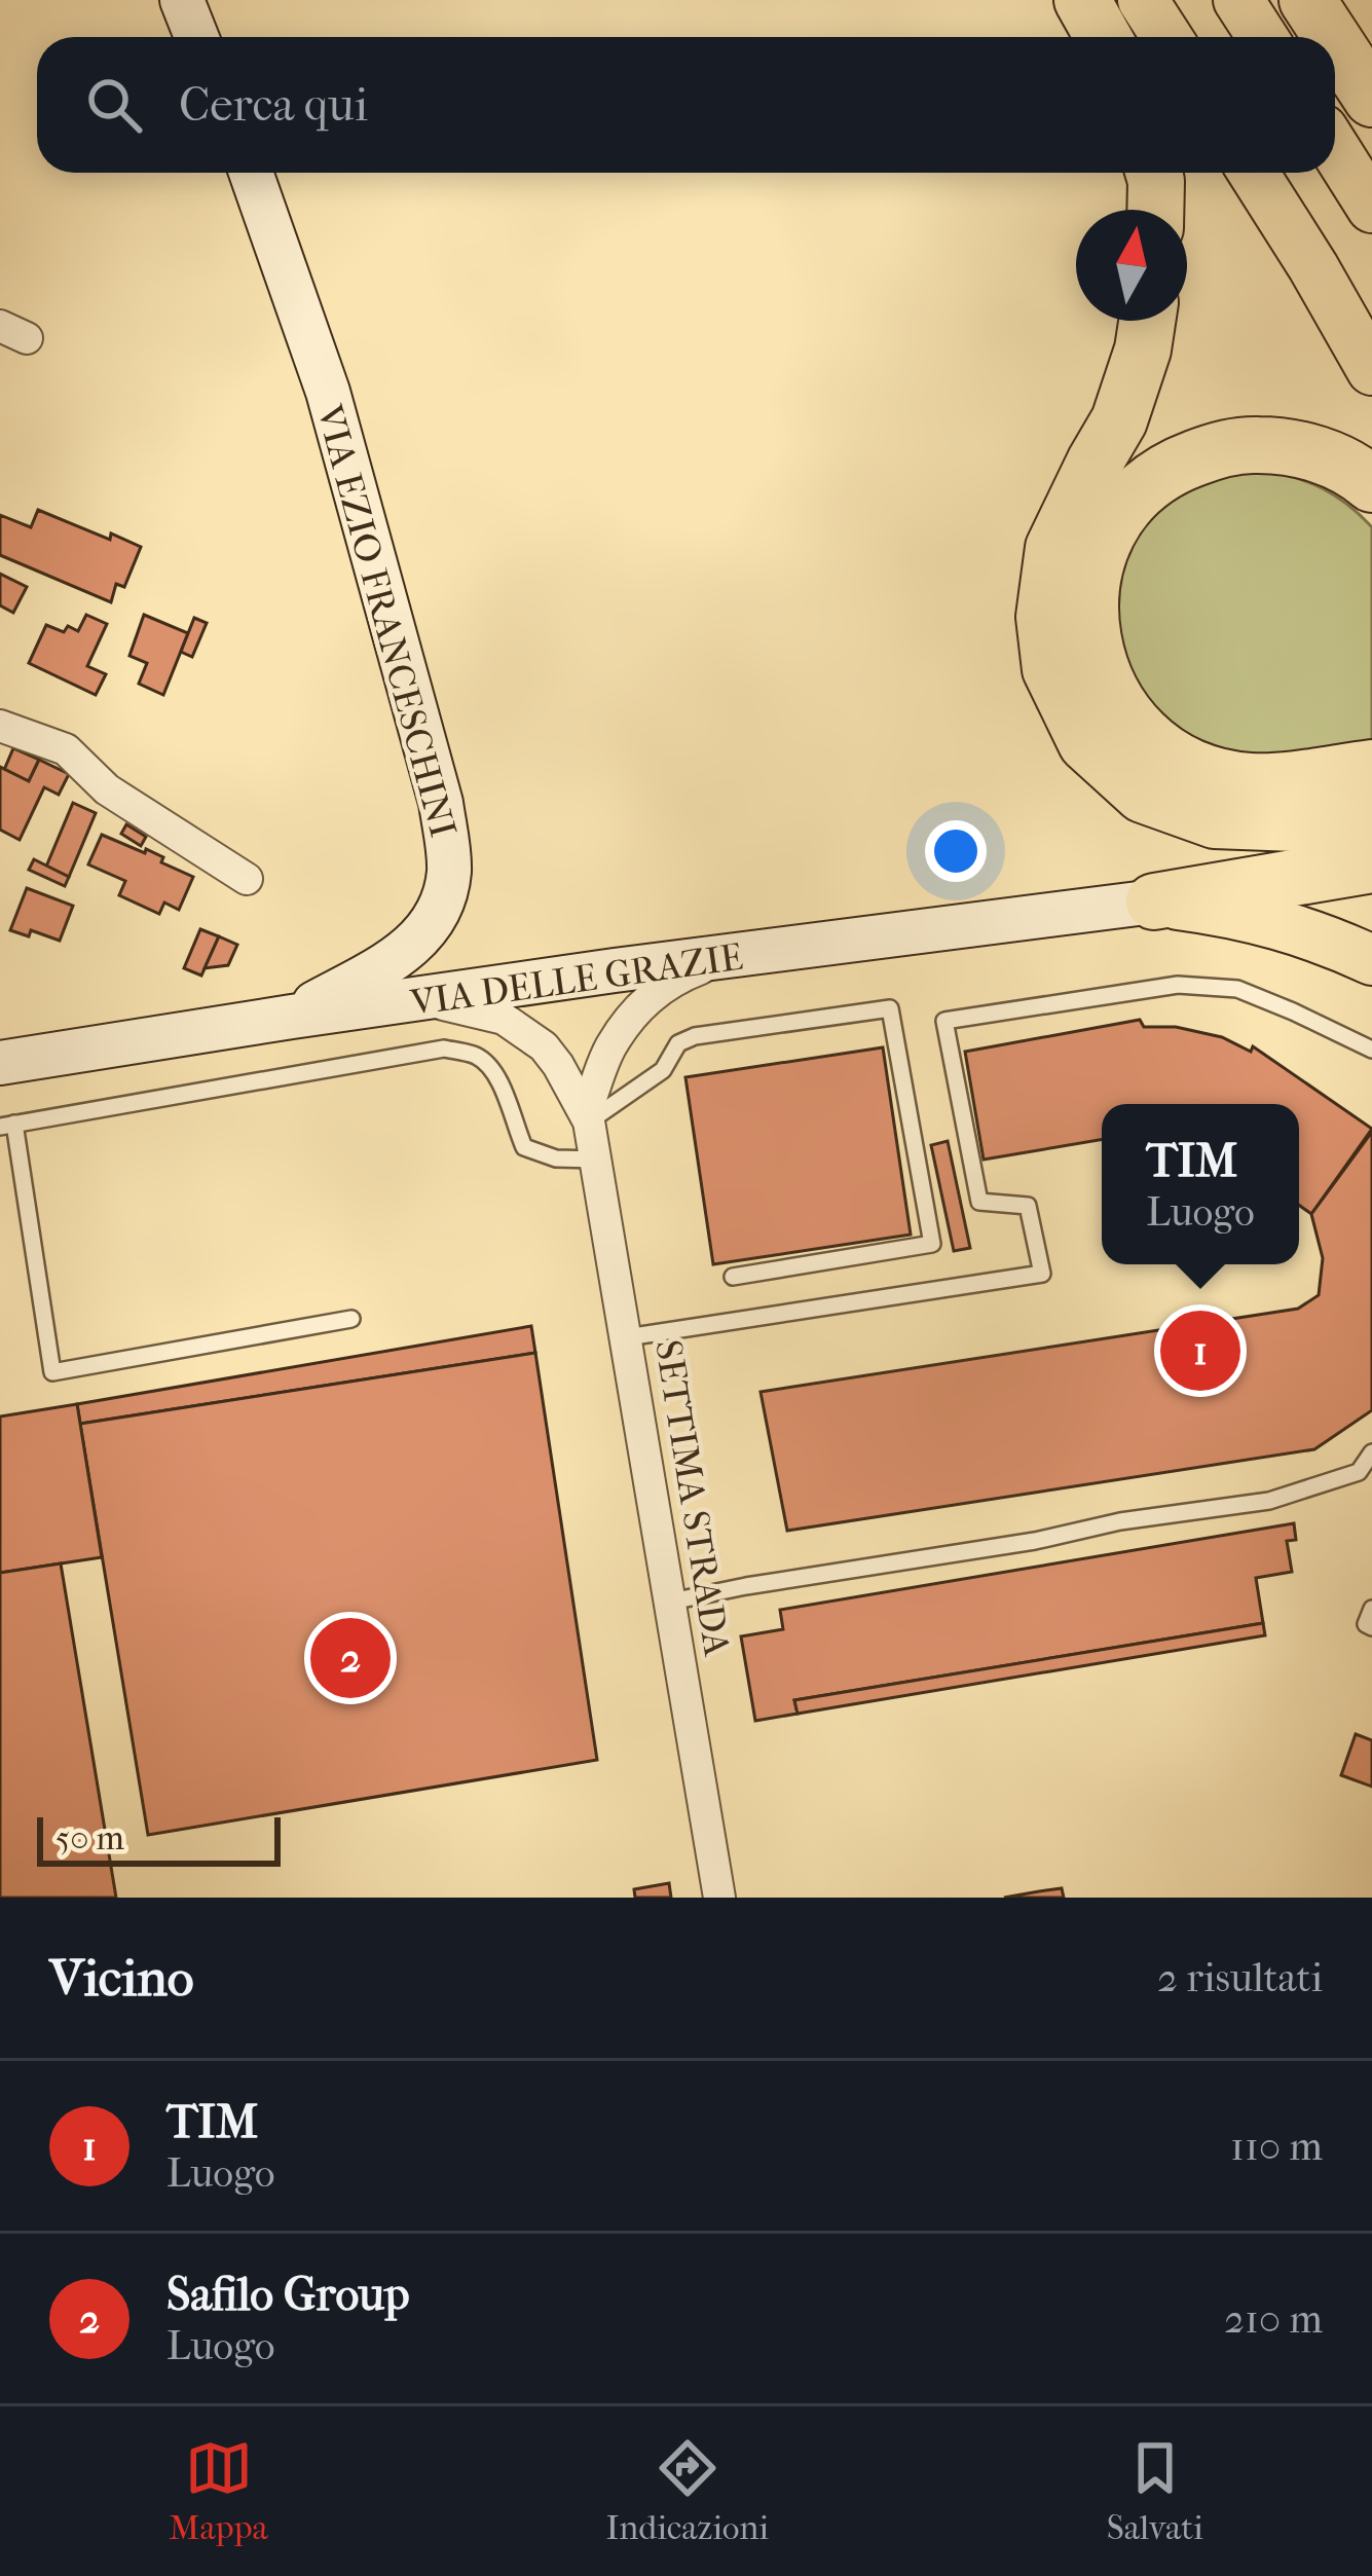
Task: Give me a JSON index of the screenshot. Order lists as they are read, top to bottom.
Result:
{
  "streets": {
    "main road": ["VIA EZIO FRANCESCHINI", "VIA DELLE GRAZIE"],
    "street": ["SETTIMA STRADA"]
  },
  "crossings": [
    ["VIA EZIO FRANCESCHINI", "VIA DELLE GRAZIE"],
    ["VIA DELLE GRAZIE", "SETTIMA STRADA"]
  ],
  "scale_bar": "50 m",
  "north": "top",
  "page": {
    "search": "Cerca qui",
    "popup": ["TIM", "Luogo"],
    "pins": ["1", "2"],
    "scale": "50 m",
    "heading": ["Vicino", "2 risultati"],
    "list": [
      {
        "mark": "1",
        "name": "TIM",
        "note": "Luogo",
        "value": "110 m"
      },
      {
        "mark": "2",
        "name": "Safilo Group",
        "note": "Luogo",
        "value": "210 m"
      }
    ],
    "nav": ["Mappa", "Indicazioni", "Salvati"]
  }
}
